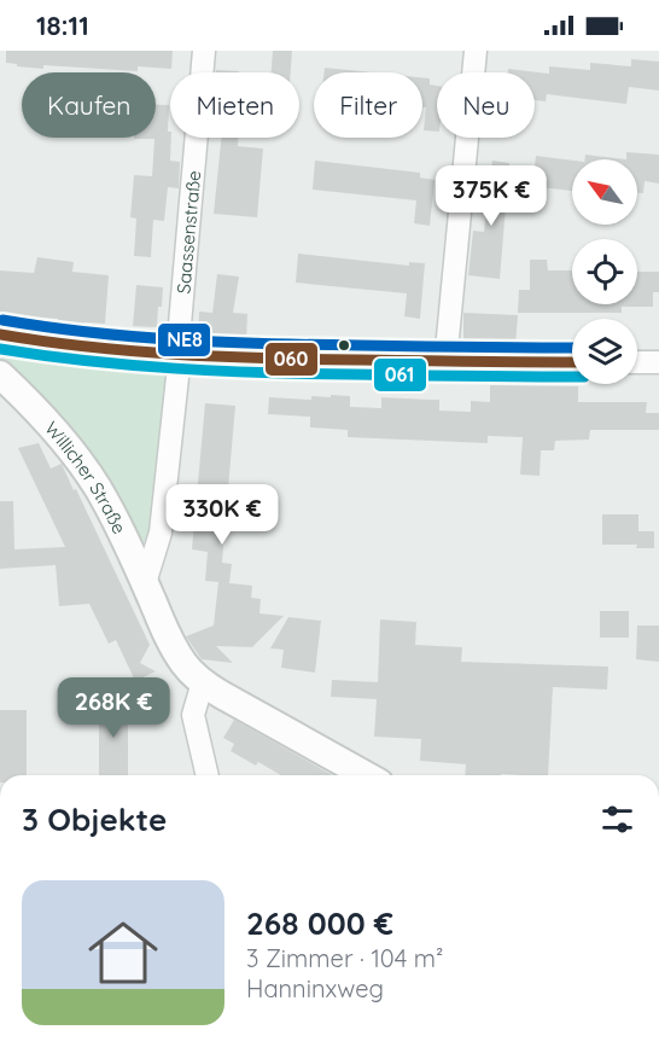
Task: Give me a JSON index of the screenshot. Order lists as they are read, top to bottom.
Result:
{
  "streets": {
    "street": ["Saassenstraße", "Willicher Straße"]
  },
  "crossings": [
    ["Saassenstraße", "Willicher Straße"]
  ],
  "lines": ["transit line NE8", "transit line 060", "transit line 061"],
  "north": "top left",
  "page": {
    "status": "18:11",
    "chip": [
      "Kaufen",
      "Mieten",
      "Filter",
      "Neu"
    ],
    "price": ["375K €", "330K €", "268K €"],
    "heading": "3 Objekte",
    "list": [
      {
        "name": "268 000 €",
        "note": "3 Zimmer · 104 m² · Hanninxweg"
      }
    ]
  }
}
